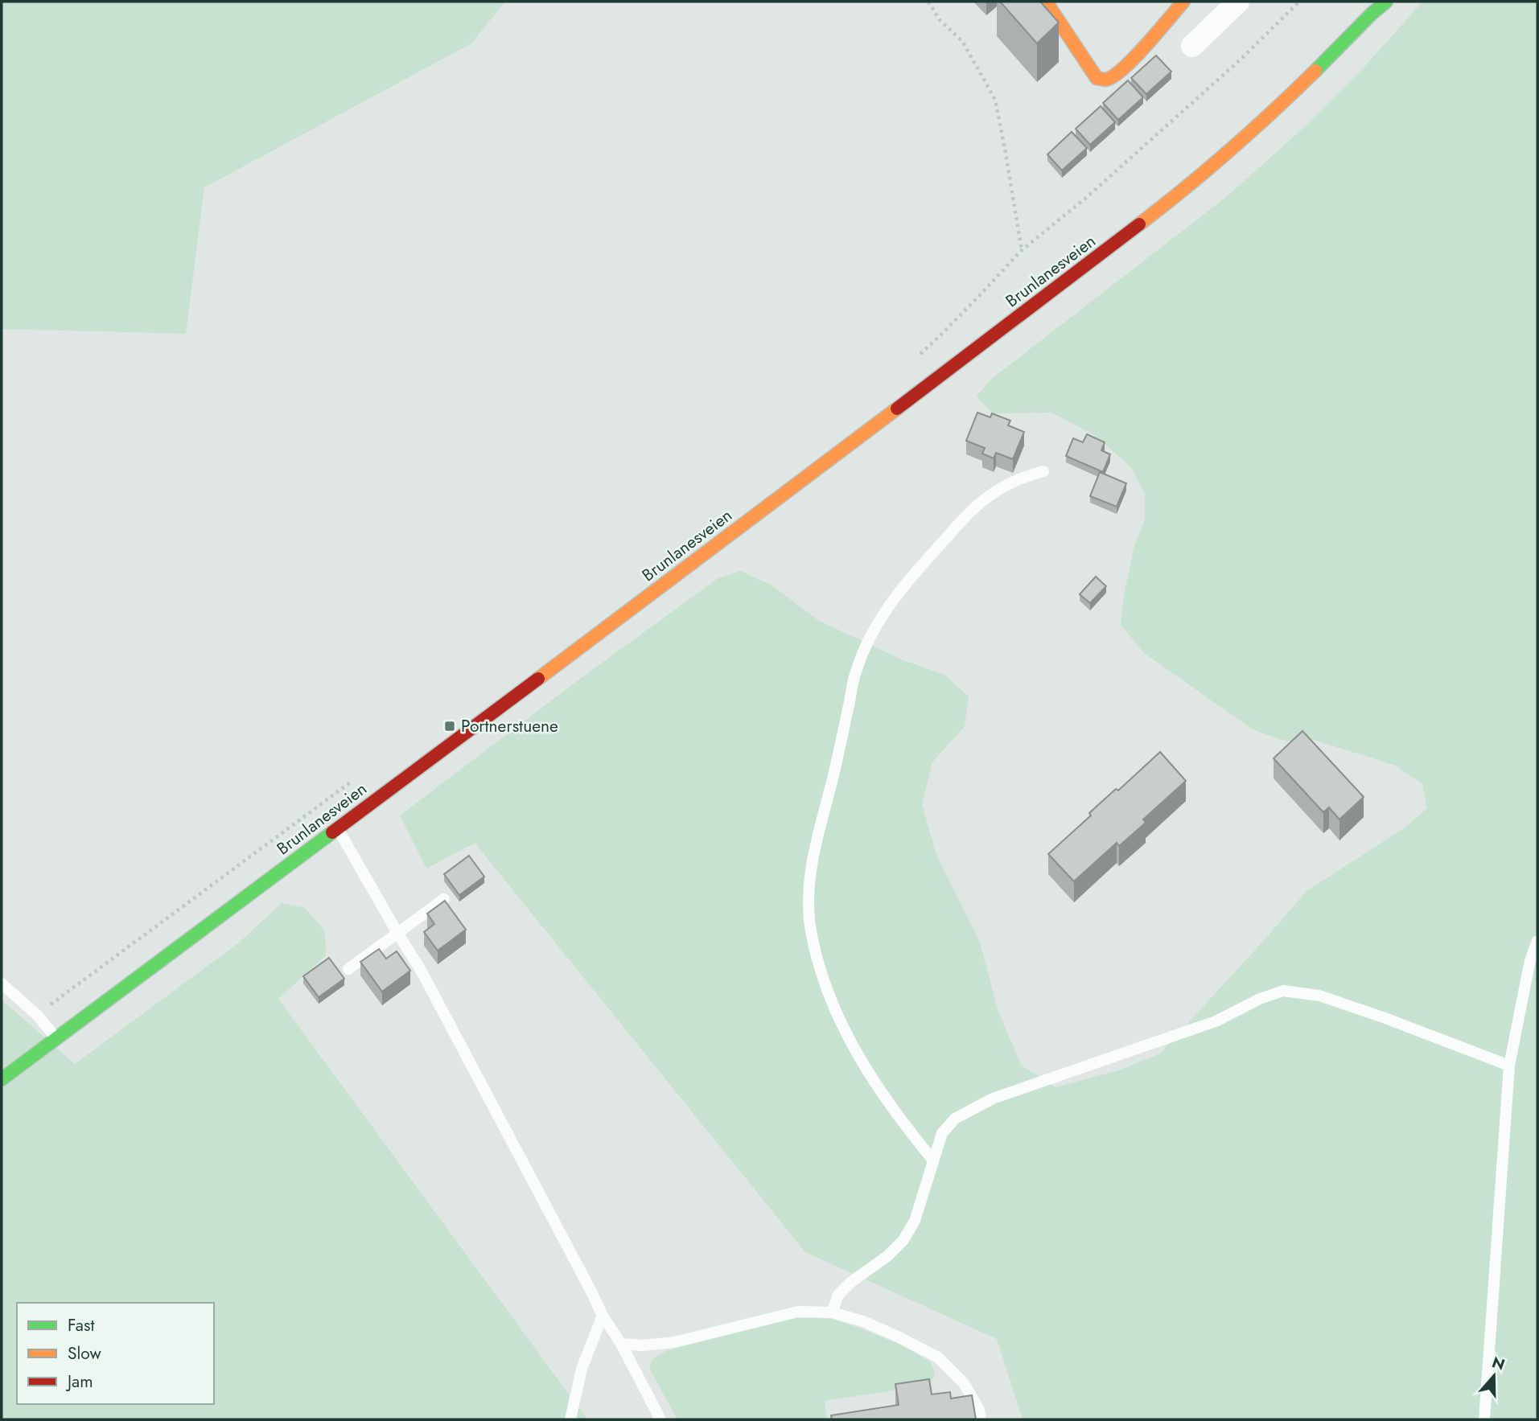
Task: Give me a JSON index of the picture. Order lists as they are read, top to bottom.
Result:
{
  "streets": {
    "main road": ["Brunlanesveien"]
  },
  "places": {
    "transit": ["Portnerstuene"]
  },
  "legend": ["Fast", "Slow", "Jam"],
  "north": "top"
}
